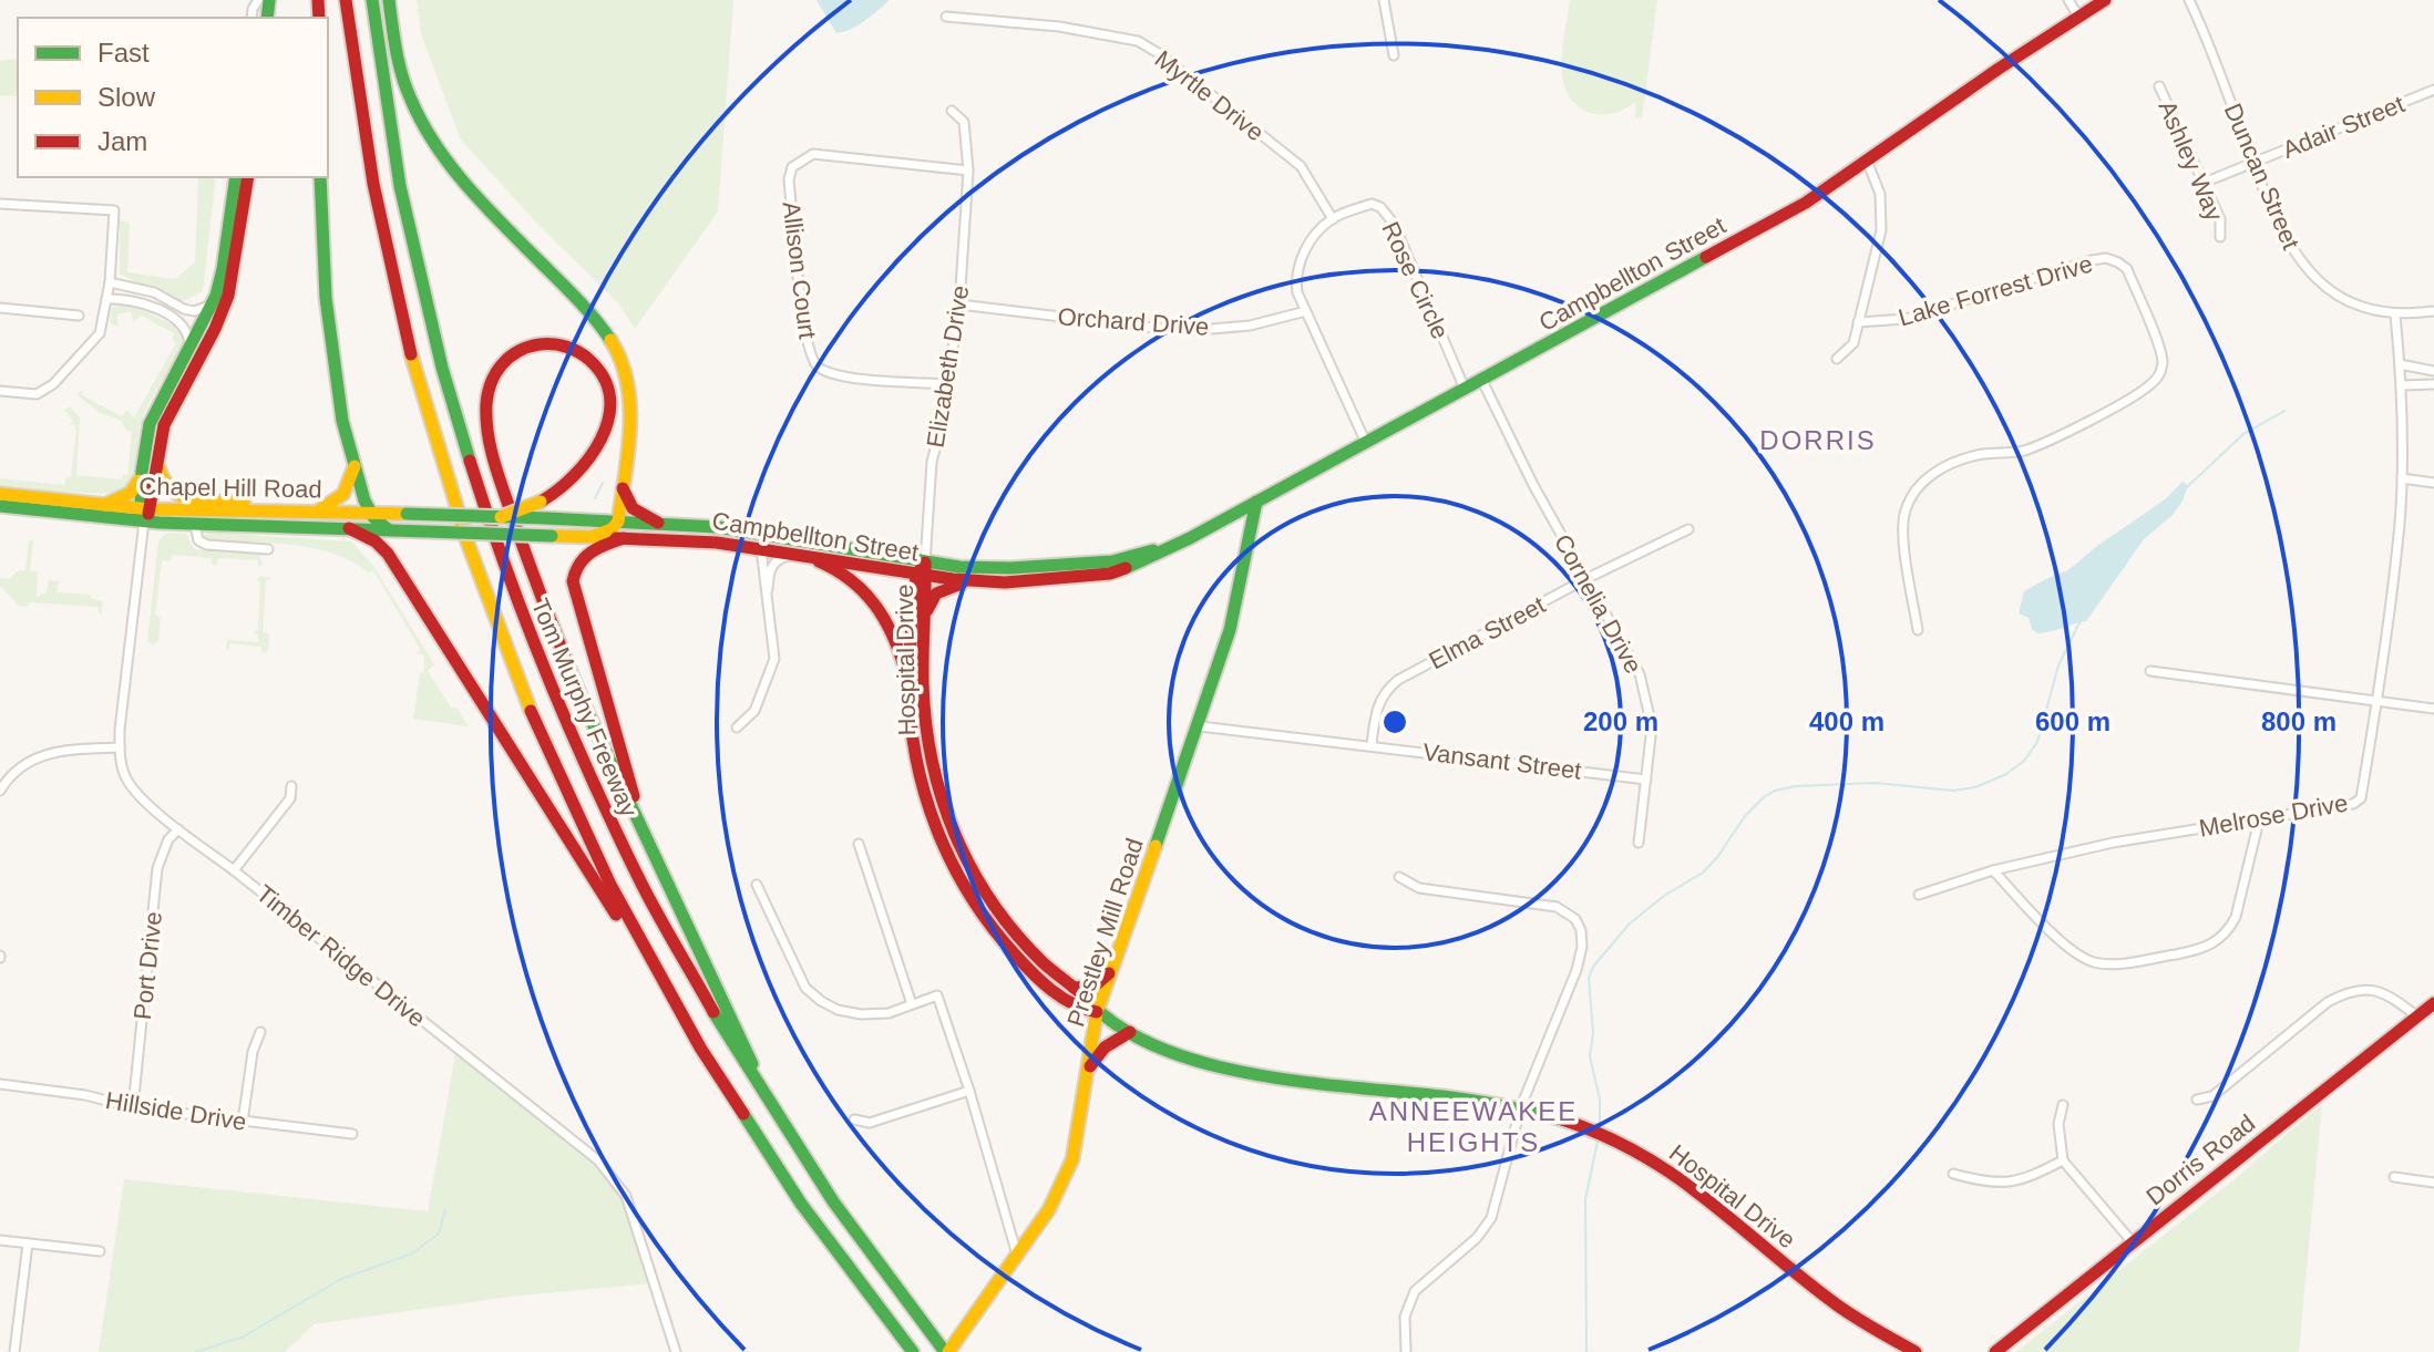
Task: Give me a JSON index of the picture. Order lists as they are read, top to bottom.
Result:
{
  "streets": {
    "main road": [
      "Campbellton Street",
      "Chapel Hill Road",
      "Hospital Drive",
      "Tom Murphy Freeway",
      "Prestley Mill Road",
      "Dorris Road"
    ],
    "street": [
      "Myrtle Drive",
      "Adair Street",
      "Ashley Way",
      "Duncan Street",
      "Allison Court",
      "Rose Circle",
      "Lake Forrest Drive",
      "Orchard Drive",
      "Elizabeth Drive",
      "Cornelia Drive",
      "Elma Street",
      "Vansant Street",
      "Melrose Drive",
      "Timber Ridge Drive",
      "Port Drive",
      "Hillside Drive"
    ]
  },
  "crossings": [
    ["Myrtle Drive", "Rose Circle"],
    ["Adair Street", "Ashley Way"],
    ["Adair Street", "Duncan Street"],
    ["Duncan Street", "Melrose Drive"],
    ["Allison Court", "Elizabeth Drive"],
    ["Campbellton Street", "Rose Circle"],
    ["Campbellton Street", "Elizabeth Drive"],
    ["Campbellton Street", "Chapel Hill Road"],
    ["Campbellton Street", "Cornelia Drive"],
    ["Campbellton Street", "Hospital Drive"],
    ["Campbellton Street", "Prestley Mill Road"],
    ["Orchard Drive", "Elizabeth Drive"],
    ["Elizabeth Drive", "Hospital Drive"],
    ["Chapel Hill Road", "Timber Ridge Drive"],
    ["Cornelia Drive", "Elma Street"],
    ["Cornelia Drive", "Vansant Street"],
    ["Elma Street", "Vansant Street"],
    ["Hospital Drive", "Prestley Mill Road"],
    ["Tom Murphy Freeway", "Prestley Mill Road"],
    ["Vansant Street", "Prestley Mill Road"],
    ["Timber Ridge Drive", "Port Drive"],
    ["Port Drive", "Hillside Drive"]
  ],
  "districts": ["DORRIS", "ANNEEWAKEE HEIGHTS"],
  "legend": ["Fast", "Slow", "Jam"],
  "rings": [
    "200 m",
    "400 m",
    "600 m",
    "800 m"
  ]
}
